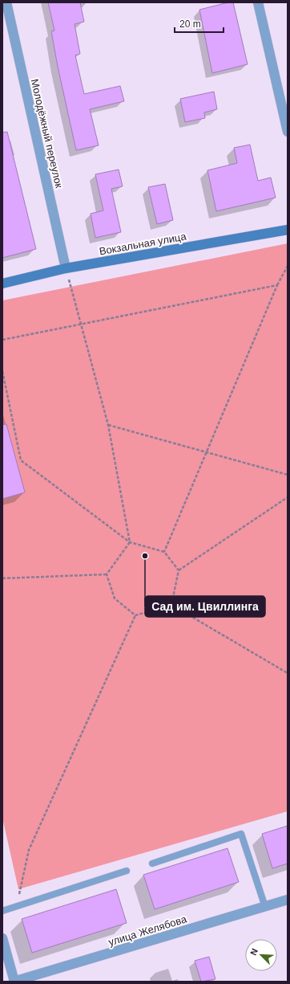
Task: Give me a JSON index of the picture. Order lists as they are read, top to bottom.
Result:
{
  "streets": {
    "street": ["Молодёжный переулок", "Вокзальная улица", "улица Желябова"]
  },
  "crossings": [
    ["Молодёжный переулок", "Вокзальная улица"]
  ],
  "places": ["Сад им. Цвиллинга"],
  "scale_bar": "20 m",
  "north": "top left"
}
